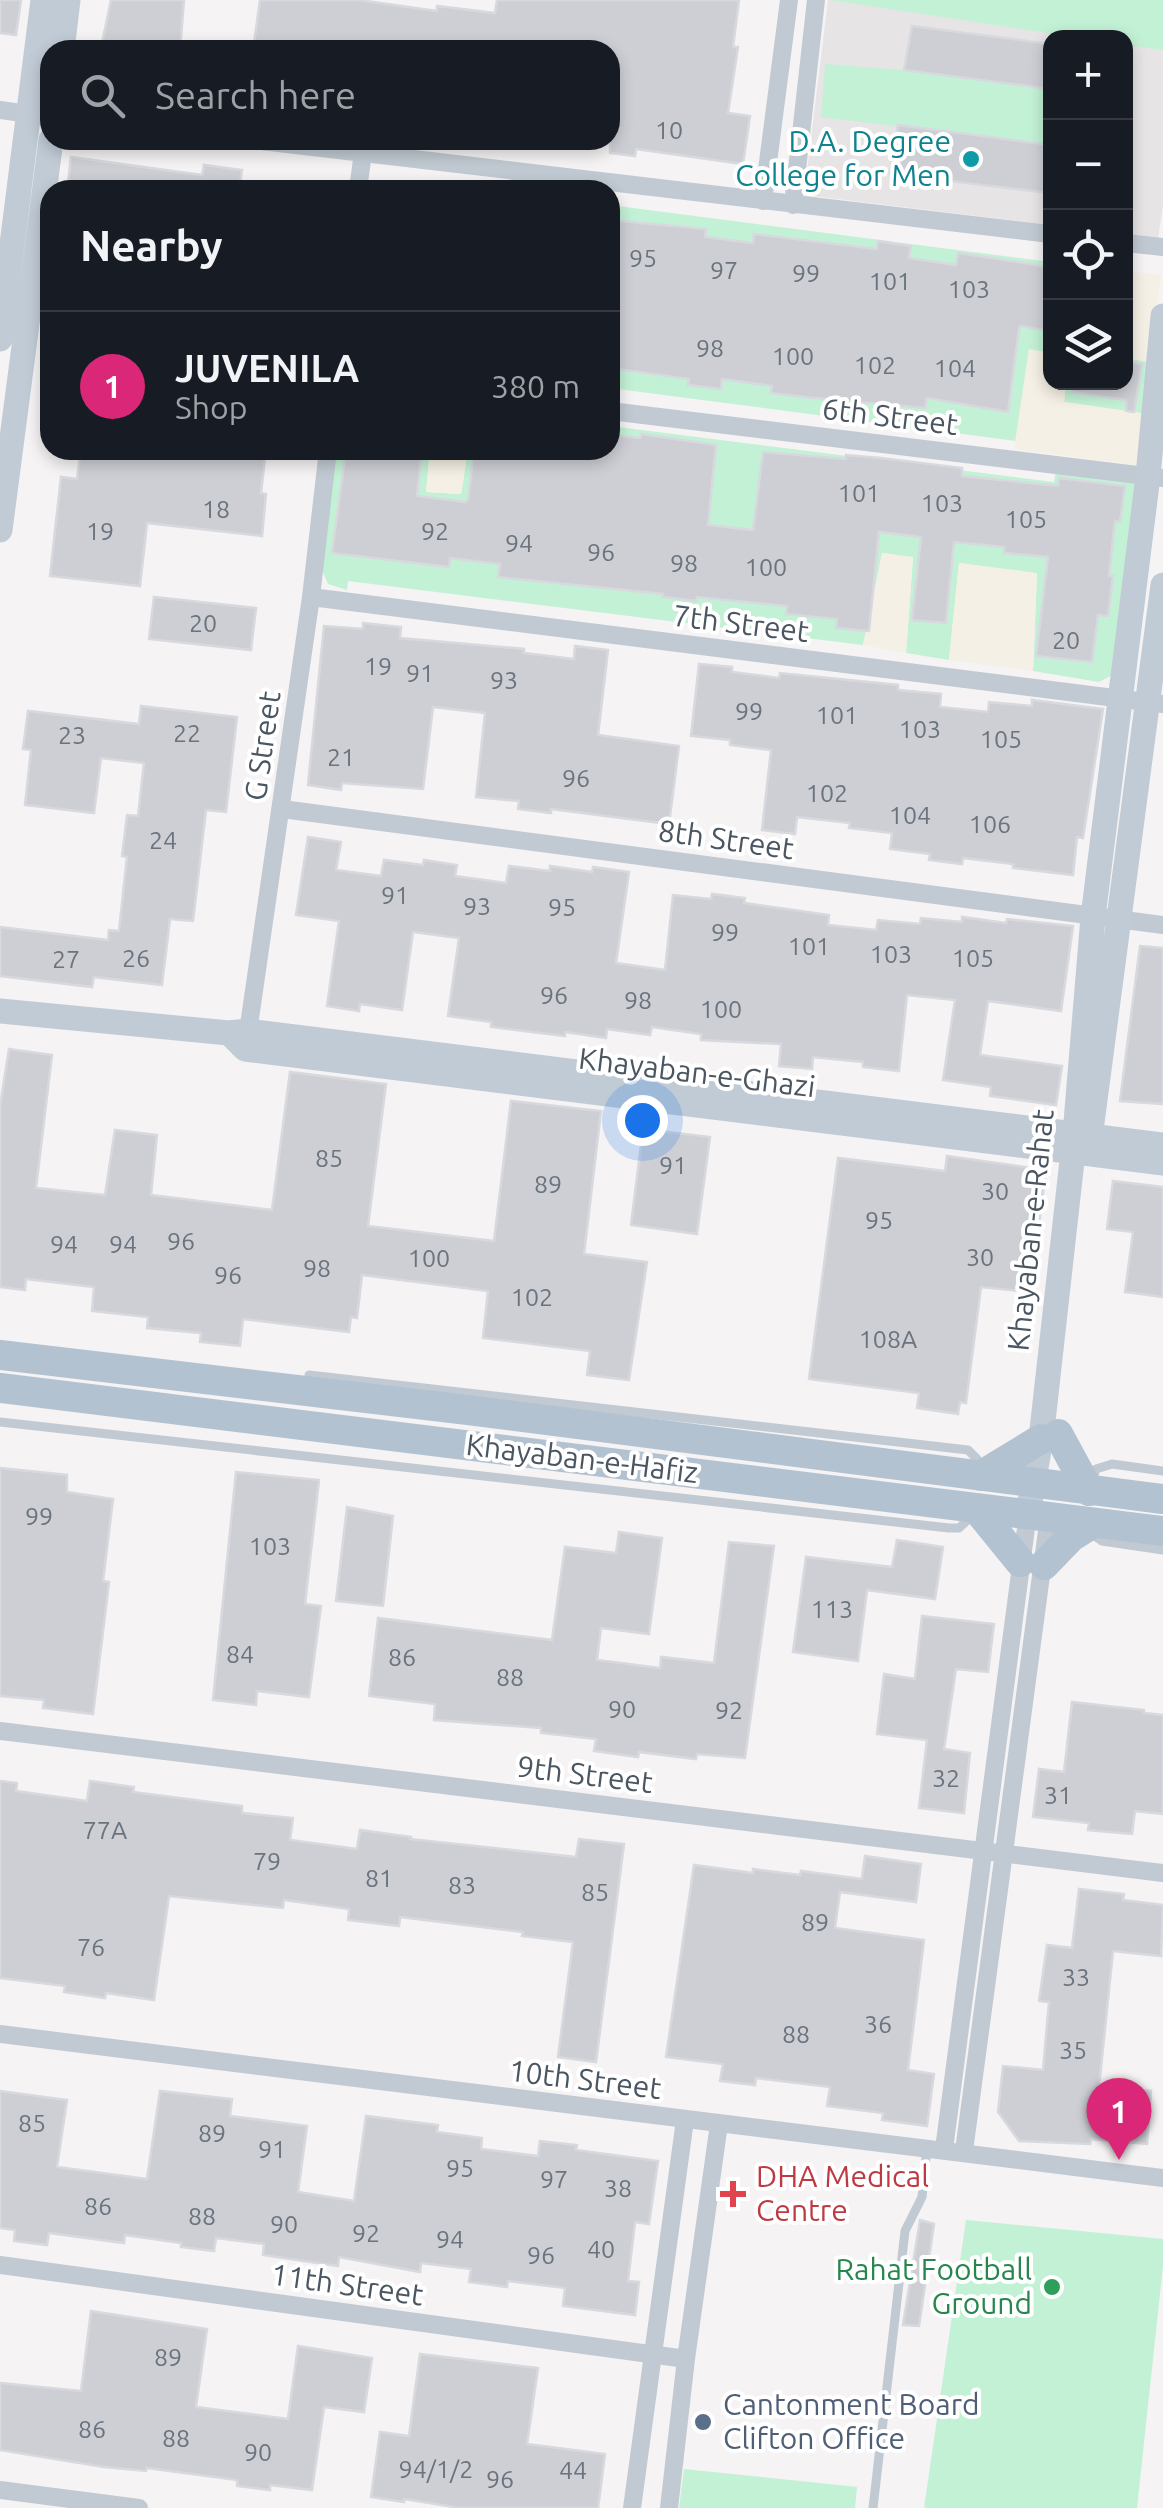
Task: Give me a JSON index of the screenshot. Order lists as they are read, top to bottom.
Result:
{
  "streets": {
    "main road": ["Khayaban-e-Hafiz"],
    "street": [
      "6th Street",
      "7th Street",
      "G Street",
      "8th Street",
      "Khayaban-e-Ghazi",
      "Khayaban-e-Rahat",
      "9th Street",
      "10th Street",
      "11th Street"
    ]
  },
  "crossings": [
    ["6th Street", "Khayaban-e-Rahat"],
    ["7th Street", "G Street"],
    ["7th Street", "Khayaban-e-Rahat"],
    ["G Street", "8th Street"],
    ["G Street", "Khayaban-e-Ghazi"],
    ["8th Street", "Khayaban-e-Rahat"],
    ["Khayaban-e-Ghazi", "Khayaban-e-Rahat"],
    ["Khayaban-e-Rahat", "Khayaban-e-Hafiz"],
    ["Khayaban-e-Rahat", "9th Street"],
    ["Khayaban-e-Rahat", "10th Street"]
  ],
  "places": {
    "other": ["D.A. Degree College for Men", "Rahat Football Ground", "Cantonment Board Clifton Office"],
    "health": ["DHA Medical Centre"]
  },
  "house_numbers": [
    "10",
    "95",
    "97",
    "99",
    "101",
    "103",
    "98",
    "100",
    "102",
    "104",
    "101",
    "103",
    "18",
    "105",
    "19",
    "92",
    "94",
    "96",
    "98",
    "100",
    "20",
    "20",
    "19",
    "91",
    "93",
    "99",
    "101",
    "103",
    "22",
    "23",
    "105",
    "21",
    "96",
    "102",
    "104",
    "106",
    "24",
    "91",
    "93",
    "95",
    "99",
    "101",
    "103",
    "26",
    "105",
    "27",
    "96",
    "98",
    "100",
    "85",
    "91",
    "89",
    "30",
    "95",
    "96",
    "94",
    "94",
    "30",
    "100",
    "98",
    "96",
    "102",
    "108A",
    "99",
    "103",
    "113",
    "84",
    "86",
    "88",
    "90",
    "92",
    "32",
    "31",
    "77A",
    "79",
    "81",
    "83",
    "85",
    "89",
    "76",
    "33",
    "36",
    "88",
    "35",
    "85",
    "89",
    "91",
    "95",
    "97",
    "38",
    "86",
    "88",
    "90",
    "92",
    "94",
    "40",
    "96",
    "89",
    "86",
    "88",
    "90",
    "94/1/2",
    "44",
    "96"
  ],
  "page": {
    "map_buttons": ["+", "−"],
    "search": "Search here",
    "heading": "Nearby",
    "list": [
      {
        "mark": "1",
        "name": "JUVENILA",
        "note": "Shop",
        "value": "380 m"
      }
    ],
    "pins": "1"
  }
}
